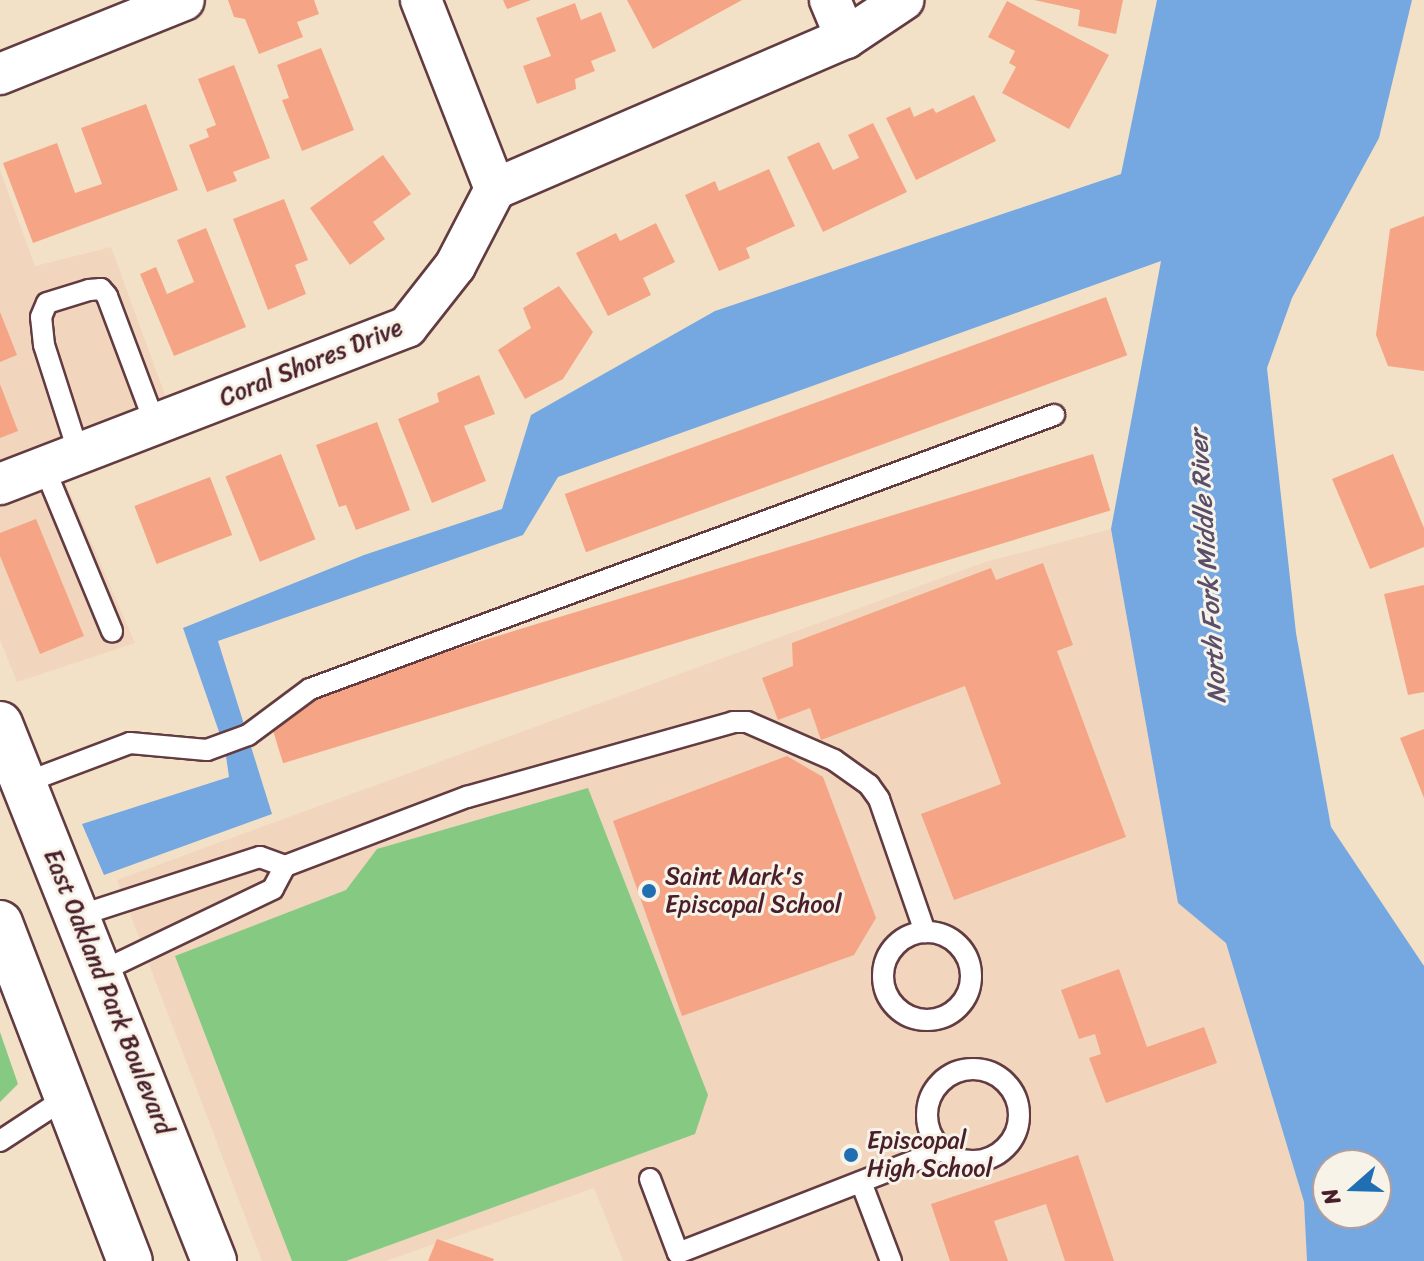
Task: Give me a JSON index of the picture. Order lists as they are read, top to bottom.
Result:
{
  "streets": {
    "main road": ["East Oakland Park Boulevard"],
    "street": ["Coral Shores Drive"]
  },
  "water": ["North Fork Middle River"],
  "places": ["Saint Mark's Episcopal School", "Episcopal High School"],
  "north": "left"
}
